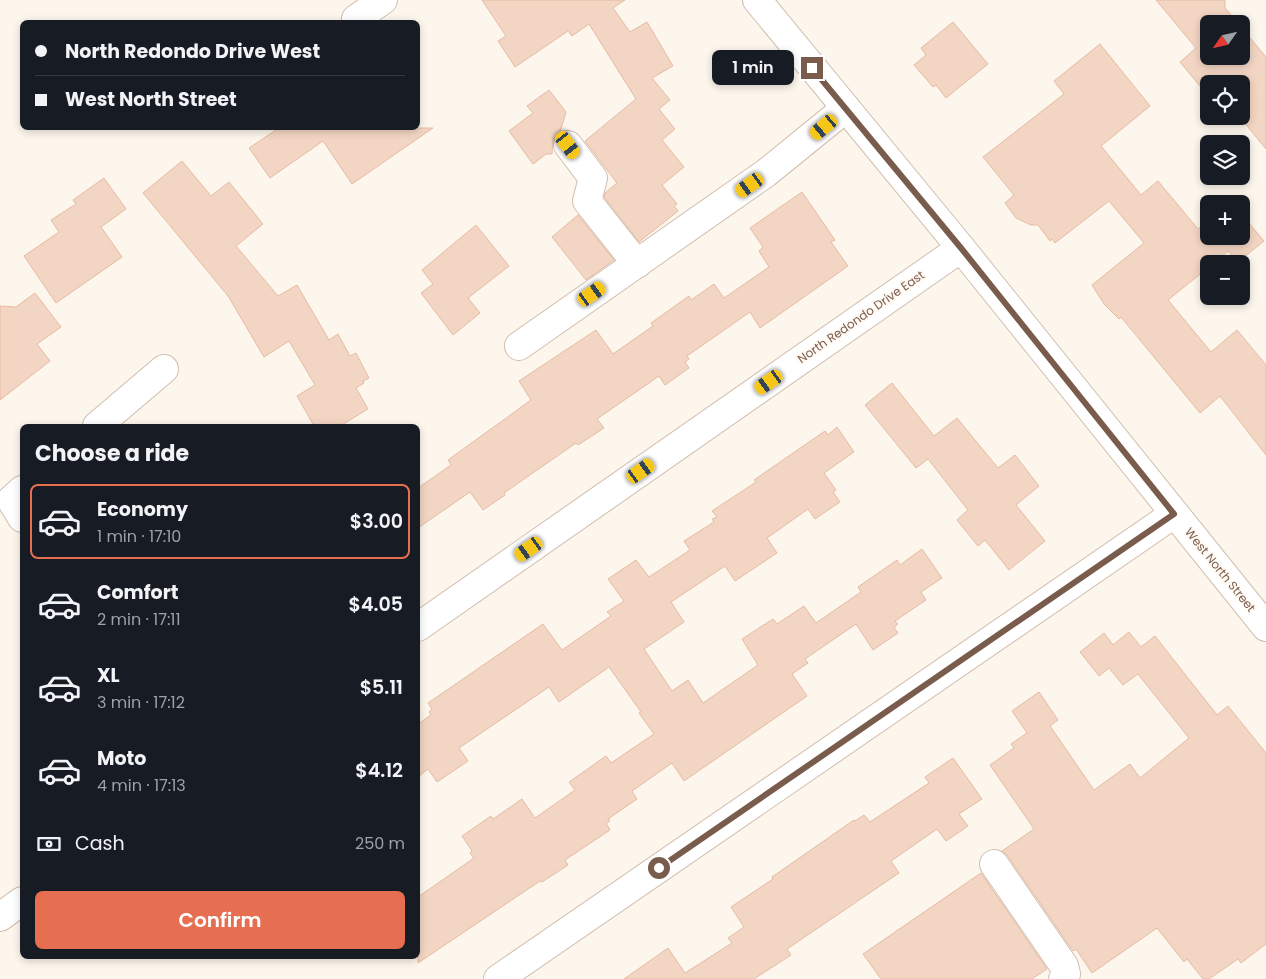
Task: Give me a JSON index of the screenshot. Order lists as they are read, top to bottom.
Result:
{
  "streets": {
    "street": ["North Redondo Drive East", "West North Street"]
  },
  "crossings": [
    ["North Redondo Drive East", "West North Street"]
  ],
  "north": "bottom left",
  "page": {
    "map_buttons": ["+", "−"],
    "banner": ["North Redondo Drive West", "West North Street"],
    "bubble": "1 min",
    "heading": "Choose a ride",
    "list": [
      {
        "name": "Economy",
        "note": "1 min · 17:10",
        "value": "$3.00"
      },
      {
        "name": "Comfort",
        "note": "2 min · 17:11",
        "value": "$4.05"
      },
      {
        "name": "XL",
        "note": "3 min · 17:12",
        "value": "$5.11"
      },
      {
        "name": "Moto",
        "note": "4 min · 17:13",
        "value": "$4.12"
      }
    ],
    "pay": ["Cash", "250 m"],
    "buttons": "Confirm"
  }
}
